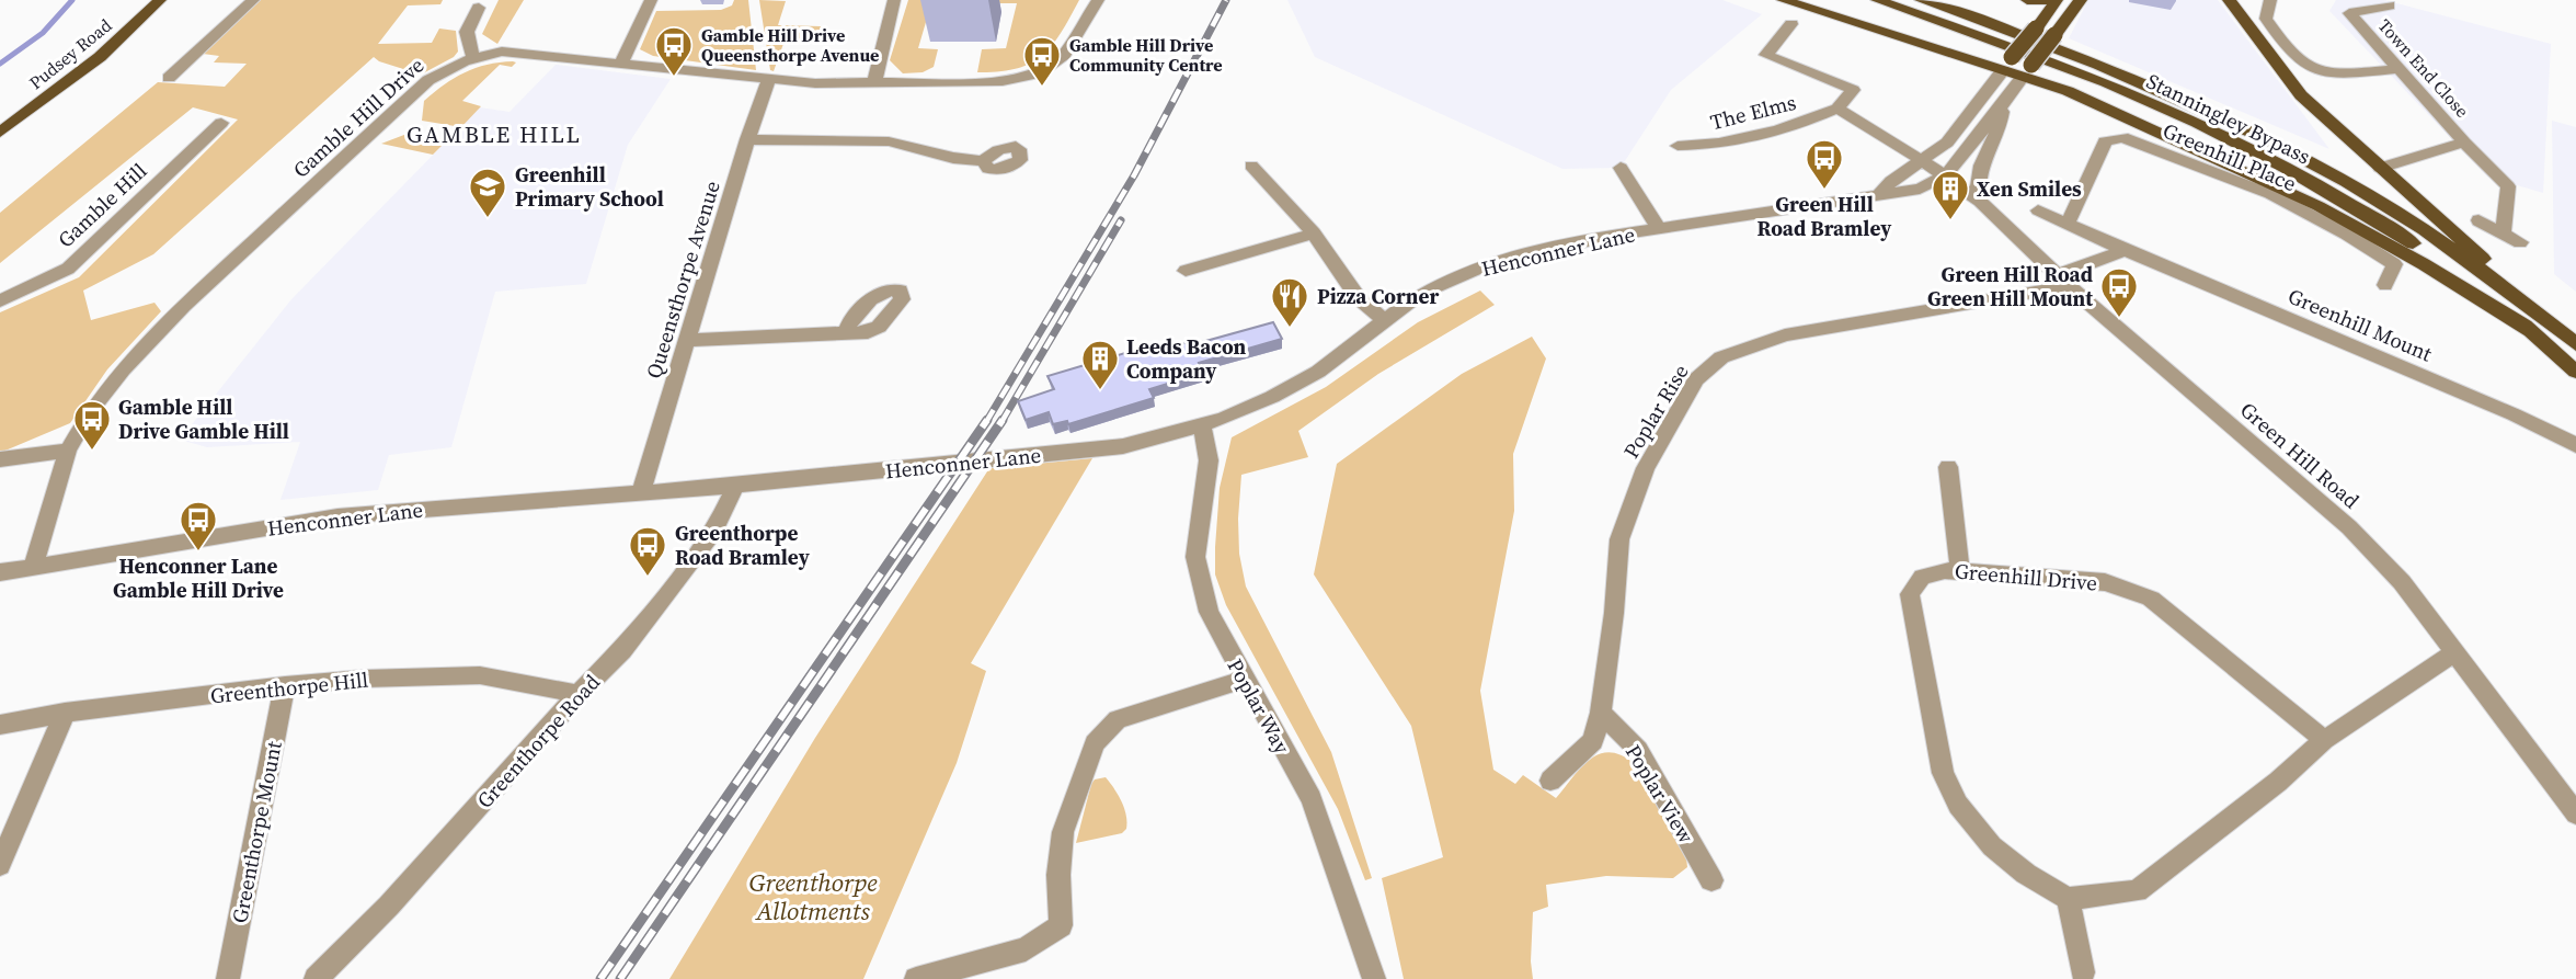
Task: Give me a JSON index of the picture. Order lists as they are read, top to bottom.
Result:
{
  "streets": {
    "main road": ["Pudsey Road", "Stanningley Bypass", "Henconner Lane"],
    "street": [
      "Town End Close",
      "The Elms",
      "Gamble Hill Drive",
      "Greenhill Place",
      "Gamble Hill",
      "Queensthorpe Avenue",
      "Greenhill Mount",
      "Poplar Rise",
      "Green Hill Road",
      "Greenhill Drive",
      "Greenthorpe Hill",
      "Poplar Way",
      "Greenthorpe Road",
      "Poplar View",
      "Greenthorpe Mount"
    ]
  },
  "crossings": [
    ["Gamble Hill Drive", "Henconner Lane"],
    ["Gamble Hill Drive", "Queensthorpe Avenue"],
    ["Greenhill Place", "Greenhill Mount"],
    ["Henconner Lane", "Queensthorpe Avenue"],
    ["Henconner Lane", "Green Hill Road"],
    ["Henconner Lane", "Poplar Way"],
    ["Henconner Lane", "Greenthorpe Road"],
    ["Poplar Rise", "Green Hill Road"],
    ["Poplar Rise", "Poplar View"],
    ["Greenthorpe Hill", "Greenthorpe Road"],
    ["Greenthorpe Hill", "Greenthorpe Mount"]
  ],
  "districts": ["GAMBLE HILL"],
  "parks": ["Greenthorpe Allotments"],
  "places": {
    "bus stop": [
      "Gamble Hill Drive Queensthorpe Avenue",
      "Gamble Hill Drive Community Centre",
      "Green Hill Road Bramley",
      "Green Hill Road Green Hill Mount",
      "Gamble Hill Drive Gamble Hill",
      "Henconner Lane Gamble Hill Drive",
      "Greenthorpe Road Bramley"
    ],
    "school or university": ["Greenhill Primary School"],
    "building": ["Xen Smiles", "Leeds Bacon Company"],
    "restaurant": ["Pizza Corner"]
  }
}
